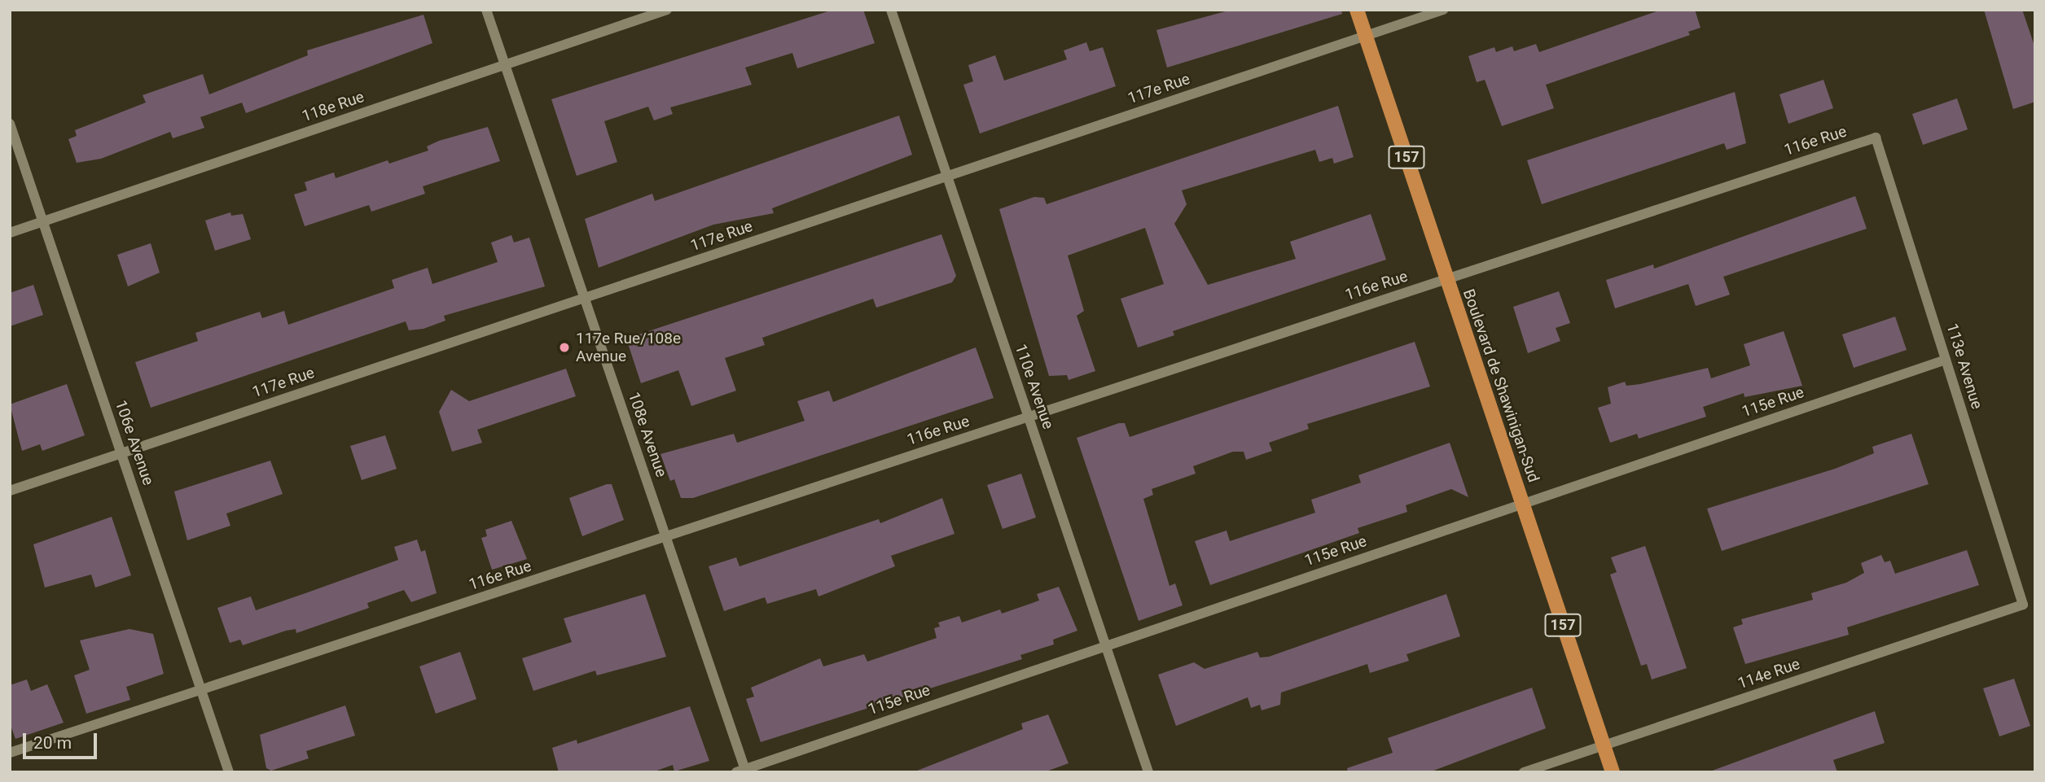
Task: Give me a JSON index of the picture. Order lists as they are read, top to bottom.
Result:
{
  "streets": {
    "main road": ["157", "Boulevard de Shawinigan-Sud"],
    "street": [
      "117e Rue",
      "118e Rue",
      "116e Rue",
      "113e Avenue",
      "110e Avenue",
      "115e Rue",
      "108e Avenue",
      "106e Avenue",
      "114e Rue"
    ]
  },
  "crossings": [
    ["117e Rue", "Boulevard de Shawinigan-Sud"],
    ["117e Rue", "110e Avenue"],
    ["117e Rue", "108e Avenue"],
    ["117e Rue", "106e Avenue"],
    ["118e Rue", "108e Avenue"],
    ["118e Rue", "106e Avenue"],
    ["116e Rue", "113e Avenue"],
    ["116e Rue", "Boulevard de Shawinigan-Sud"],
    ["116e Rue", "110e Avenue"],
    ["116e Rue", "108e Avenue"],
    ["116e Rue", "106e Avenue"],
    ["113e Avenue", "115e Rue"],
    ["113e Avenue", "114e Rue"],
    ["Boulevard de Shawinigan-Sud", "115e Rue"],
    ["Boulevard de Shawinigan-Sud", "114e Rue"],
    ["110e Avenue", "115e Rue"],
    ["115e Rue", "108e Avenue"]
  ],
  "places": ["117e Rue/108e Avenue"],
  "scale_bar": "20 m"
}
